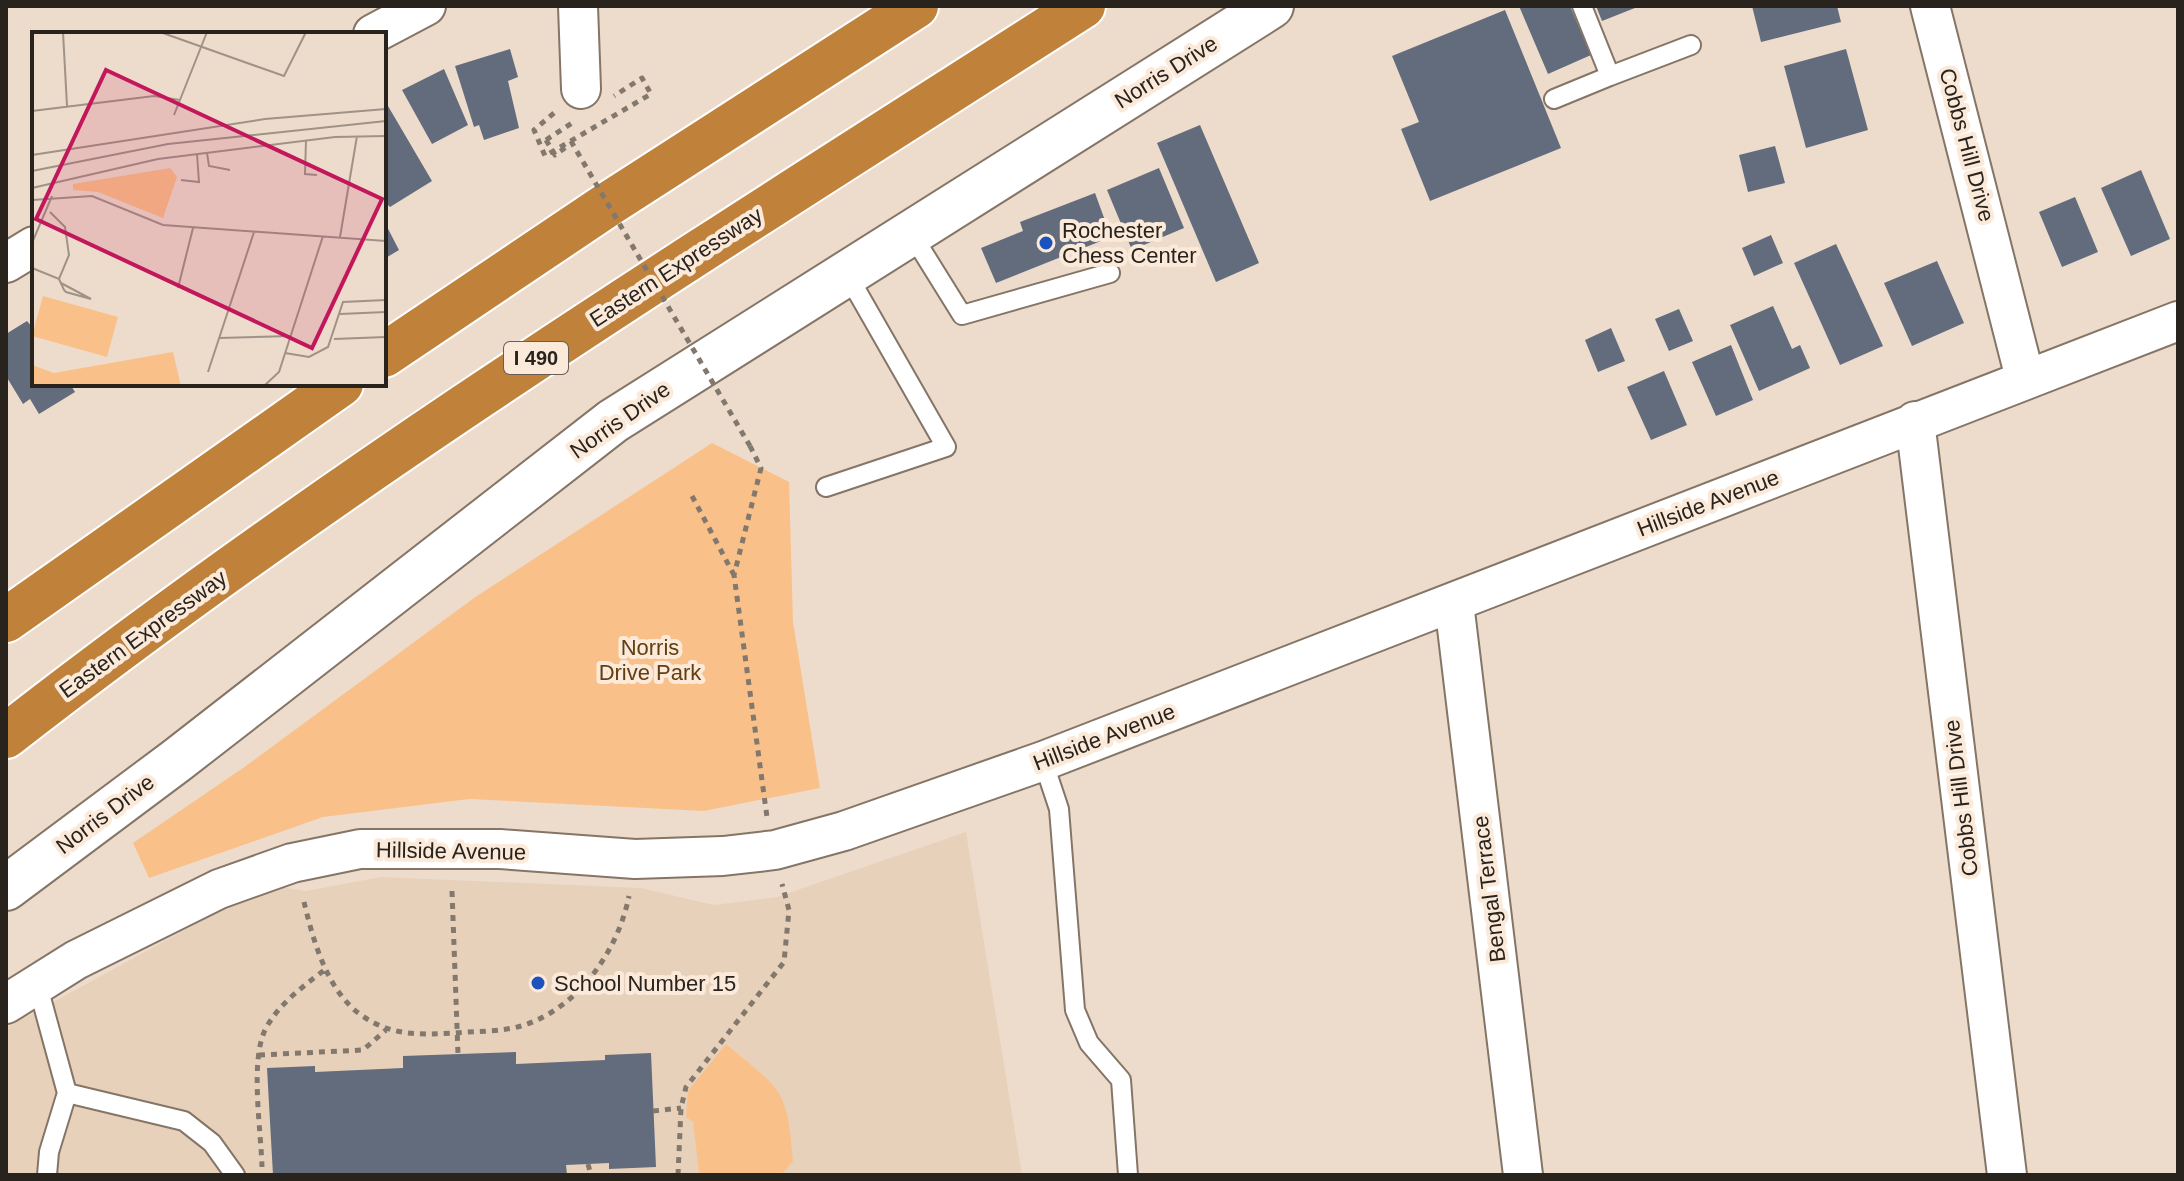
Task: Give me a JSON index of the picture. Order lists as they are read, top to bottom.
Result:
{
  "streets": {
    "highway": ["Eastern Expressway", "I 490"],
    "street": [
      "Norris Drive",
      "Cobbs Hill Drive",
      "Hillside Avenue",
      "Bengal Terrace"
    ]
  },
  "crossings": [
    ["Cobbs Hill Drive", "Hillside Avenue"],
    ["Hillside Avenue", "Bengal Terrace"]
  ],
  "parks": ["Norris Drive Park"],
  "places": ["Rochester Chess Center", "School Number 15"]
}
